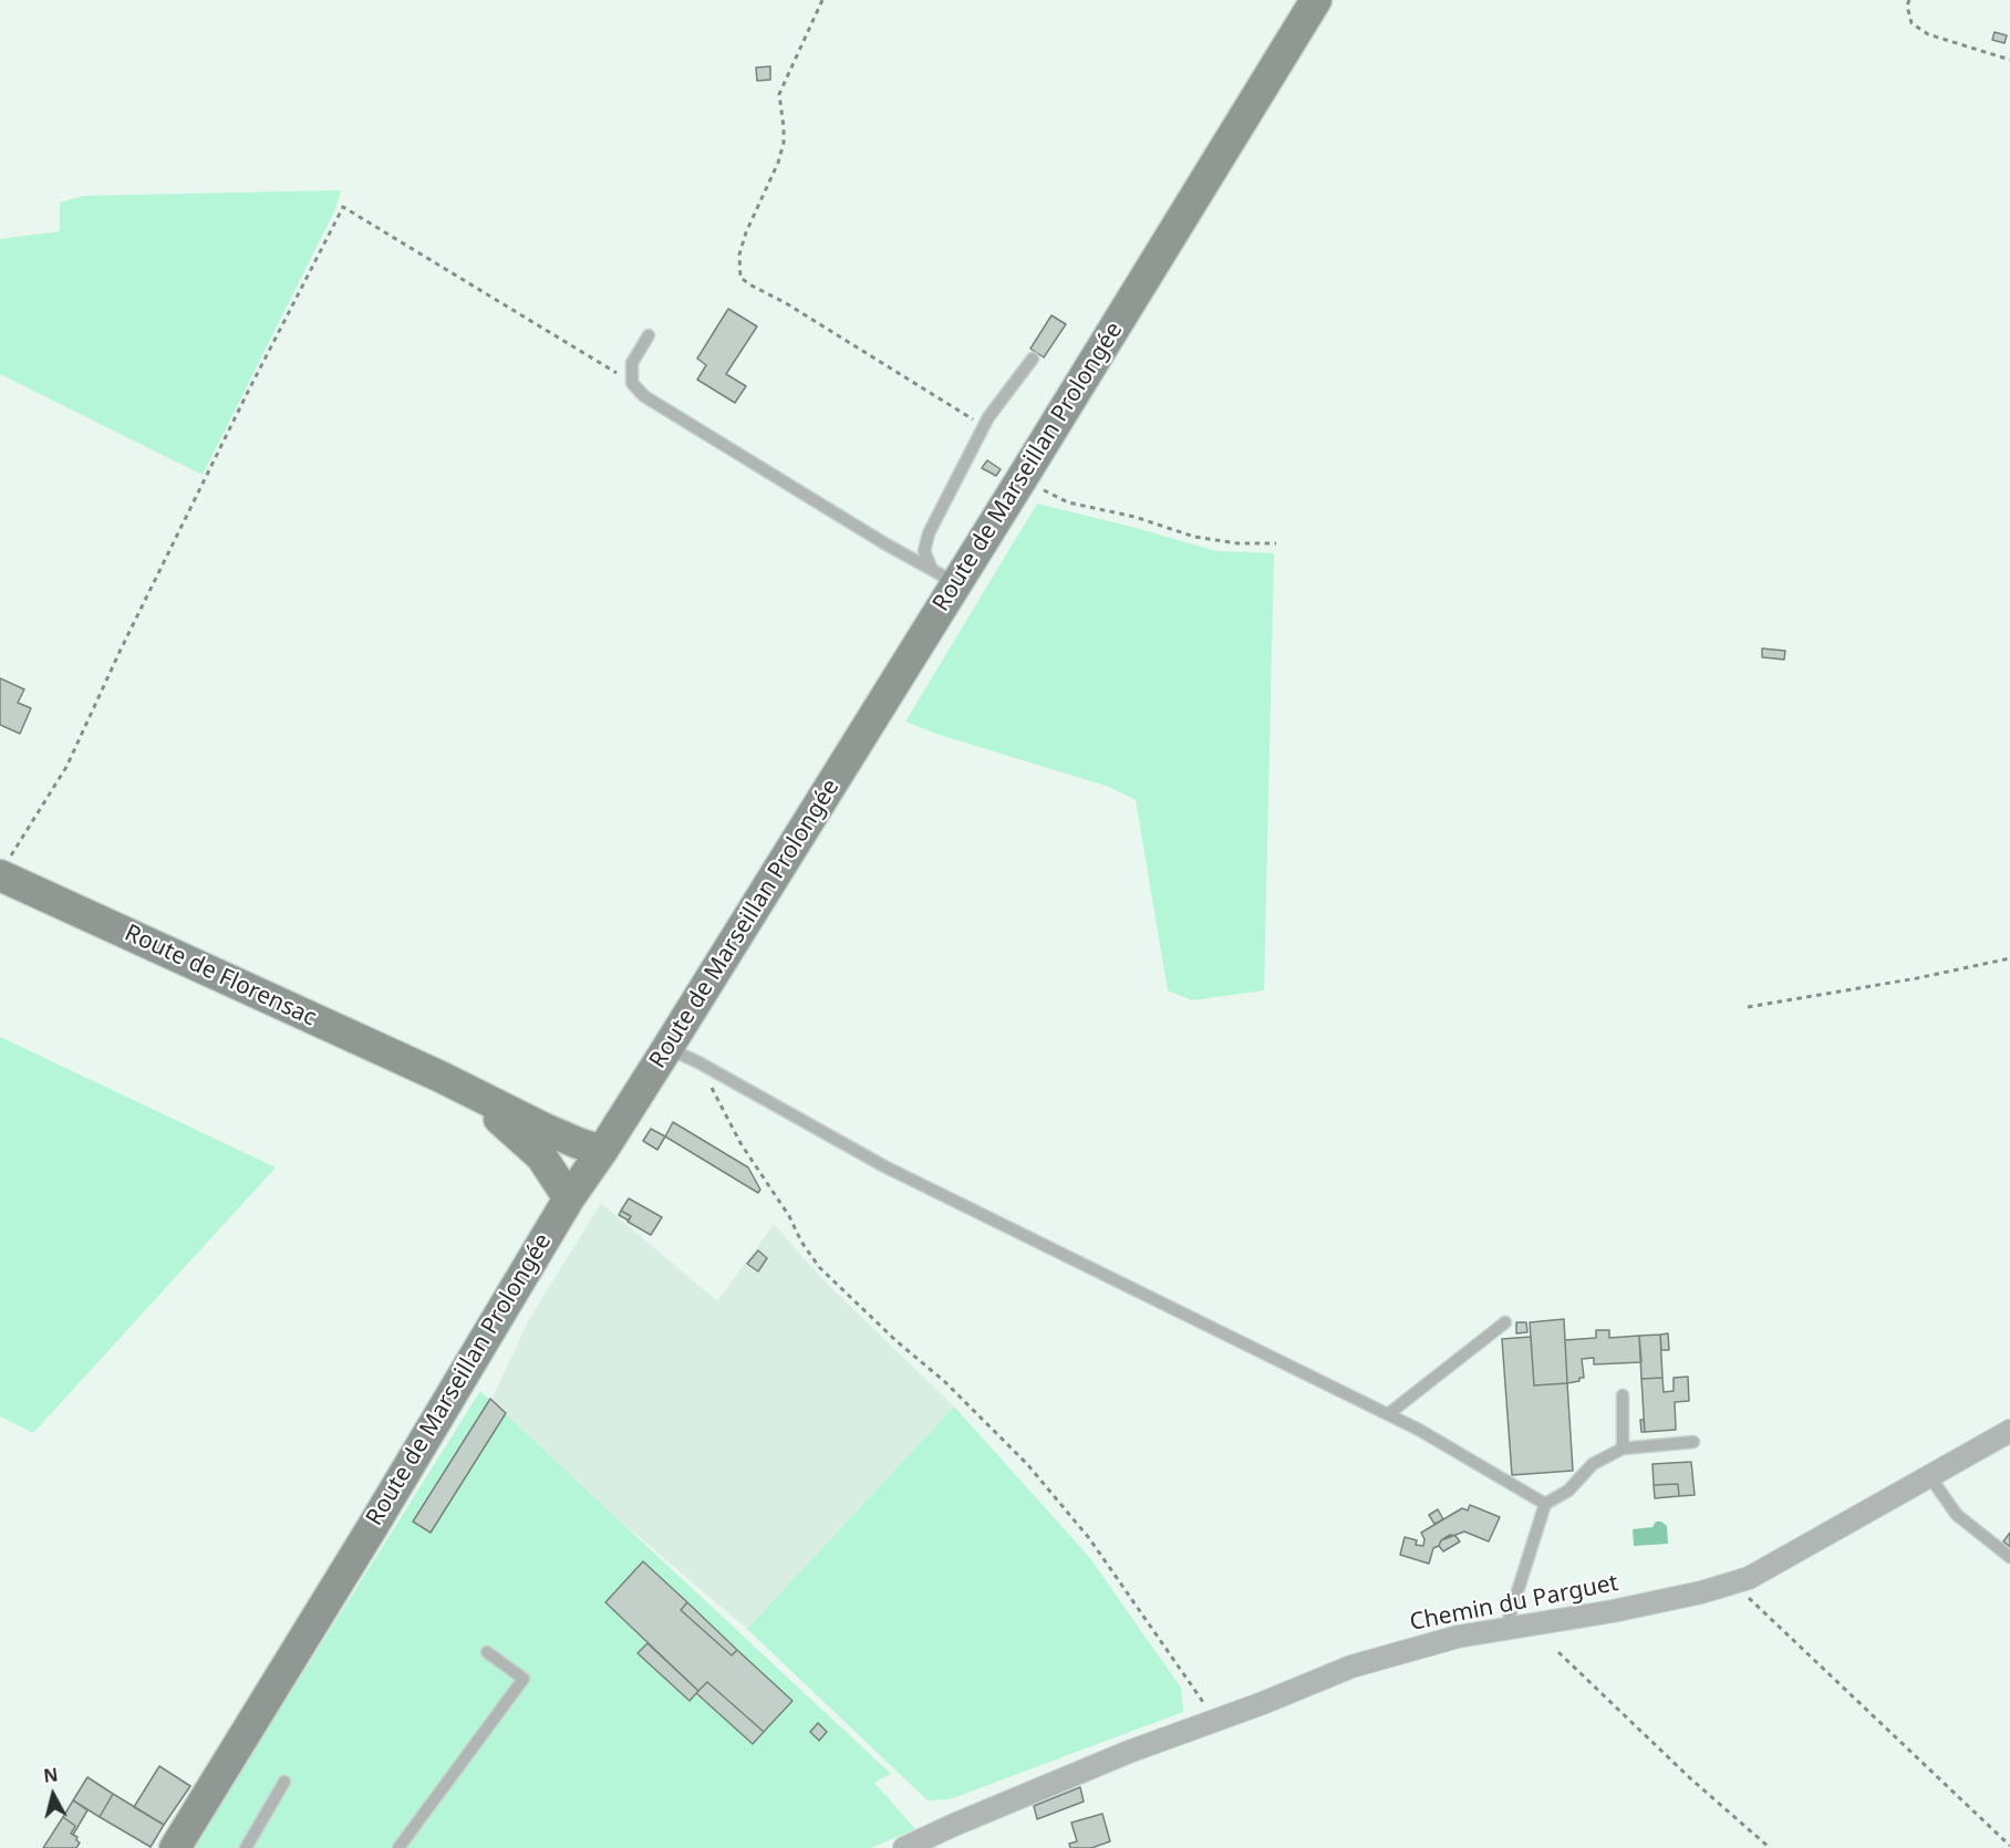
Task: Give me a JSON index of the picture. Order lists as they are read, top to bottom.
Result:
{
  "streets": {
    "main road": ["Route de Marseillan Prolongée", "Route de Florensac"],
    "street": ["Chemin du Parguet"]
  },
  "crossings": [
    ["Route de Marseillan Prolongée", "Route de Florensac"]
  ],
  "north": "top"
}
